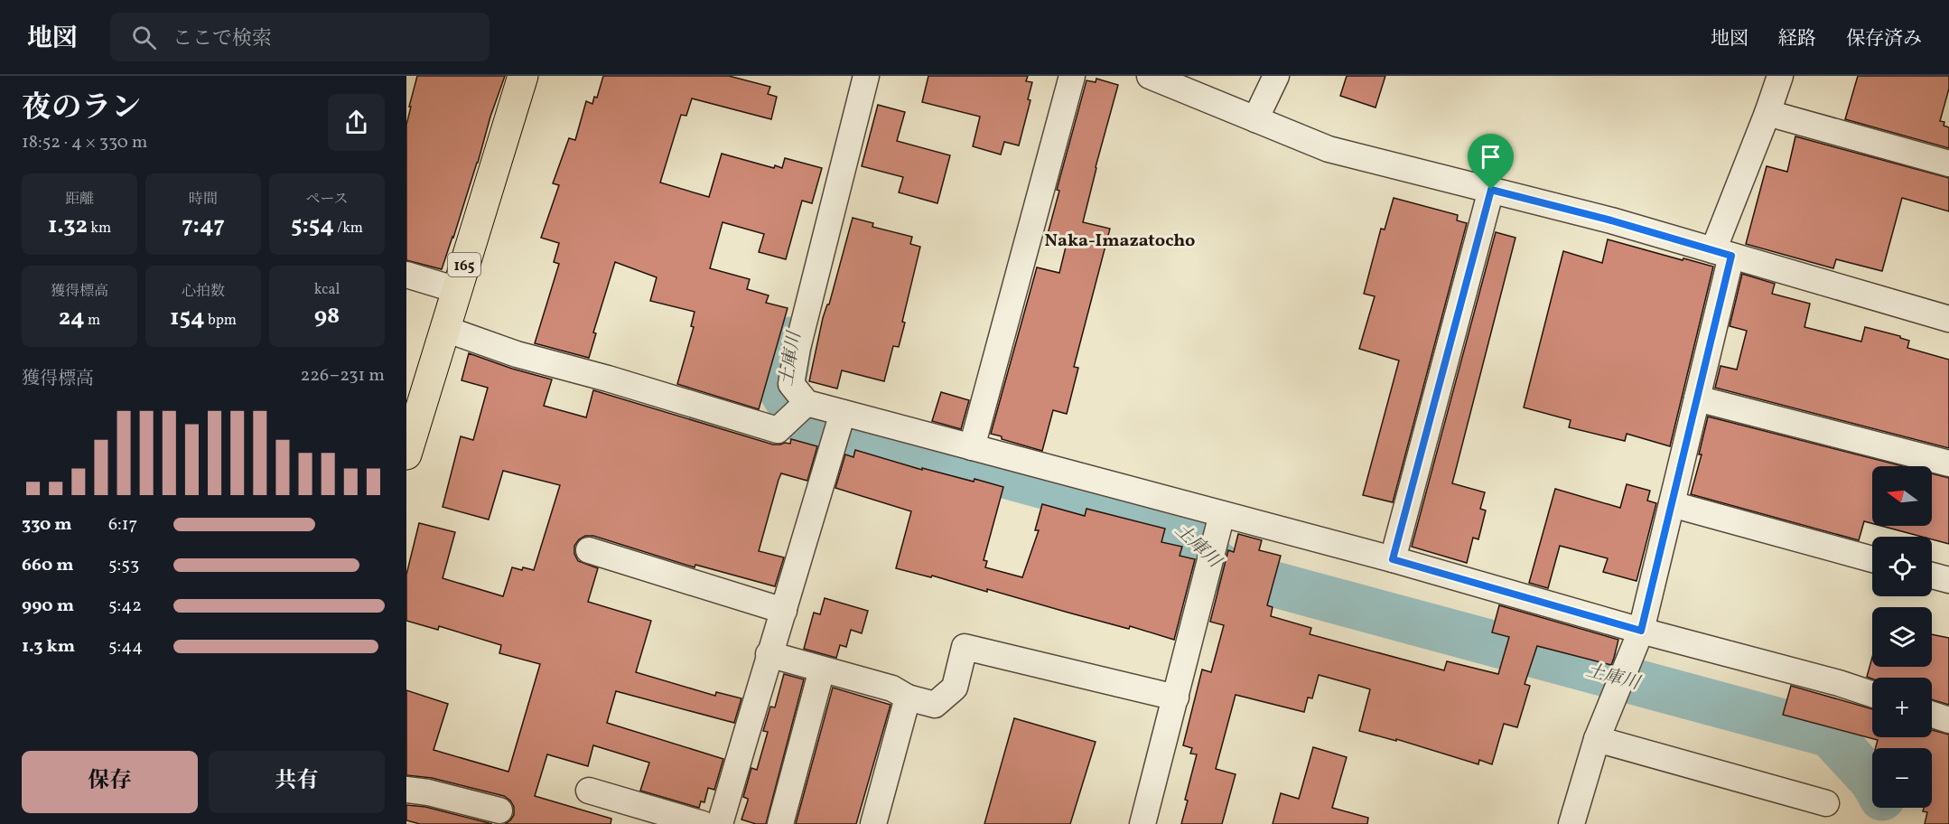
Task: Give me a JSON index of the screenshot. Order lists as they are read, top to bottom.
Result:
{
  "streets": {
    "highway": ["165"]
  },
  "districts": ["Naka-Imazatocho"],
  "water": ["土庫川"],
  "north": "left",
  "page": {
    "header": "地図",
    "search": "ここで検索",
    "nav": ["地図", "経路", "保存済み"],
    "heading": ["夜のラン", "18:52 · 4 × 330 m"],
    "stats": [
      ["距離", "1.32 km"],
      ["時間", "7:47"],
      ["ペース", "5:54 /km"],
      ["獲得標高", "24 m"],
      ["心拍数", "154 bpm"],
      ["kcal", "98"]
    ],
    "chart": ["獲得標高", "226–231 m"],
    "map_buttons": ["+", "−"],
    "list": [
      {
        "name": "330 m",
        "note": "6:17"
      },
      {
        "name": "660 m",
        "note": "5:53"
      },
      {
        "name": "990 m",
        "note": "5:42"
      },
      {
        "name": "1.3 km",
        "note": "5:44"
      }
    ],
    "buttons": ["保存", "共有"]
  }
}
